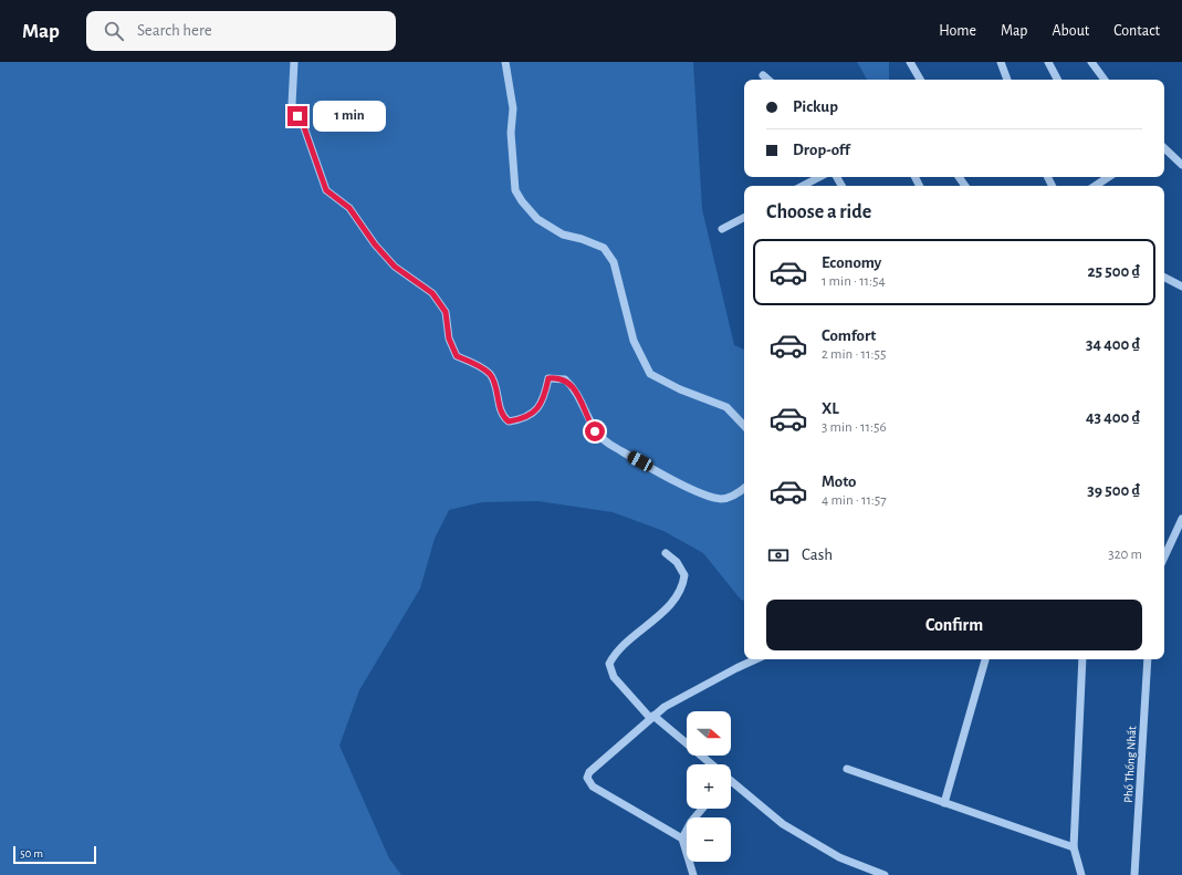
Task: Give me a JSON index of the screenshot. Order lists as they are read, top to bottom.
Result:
{
  "streets": {
    "street": ["Phố Thống Nhất"]
  },
  "scale_bar": "50 m",
  "north": "right",
  "page": {
    "header": "Map",
    "search": "Search here",
    "nav": [
      "Home",
      "Map",
      "About",
      "Contact"
    ],
    "banner": ["Pickup", "Drop-off"],
    "bubble": "1 min",
    "heading": "Choose a ride",
    "list": [
      {
        "name": "Economy",
        "note": "1 min · 11:54",
        "value": "25 500 ₫"
      },
      {
        "name": "Comfort",
        "note": "2 min · 11:55",
        "value": "34 400 ₫"
      },
      {
        "name": "XL",
        "note": "3 min · 11:56",
        "value": "43 400 ₫"
      },
      {
        "name": "Moto",
        "note": "4 min · 11:57",
        "value": "39 500 ₫"
      }
    ],
    "pay": ["Cash", "320 m"],
    "buttons": "Confirm",
    "map_buttons": ["+", "−"],
    "scale": "50 m"
  }
}
